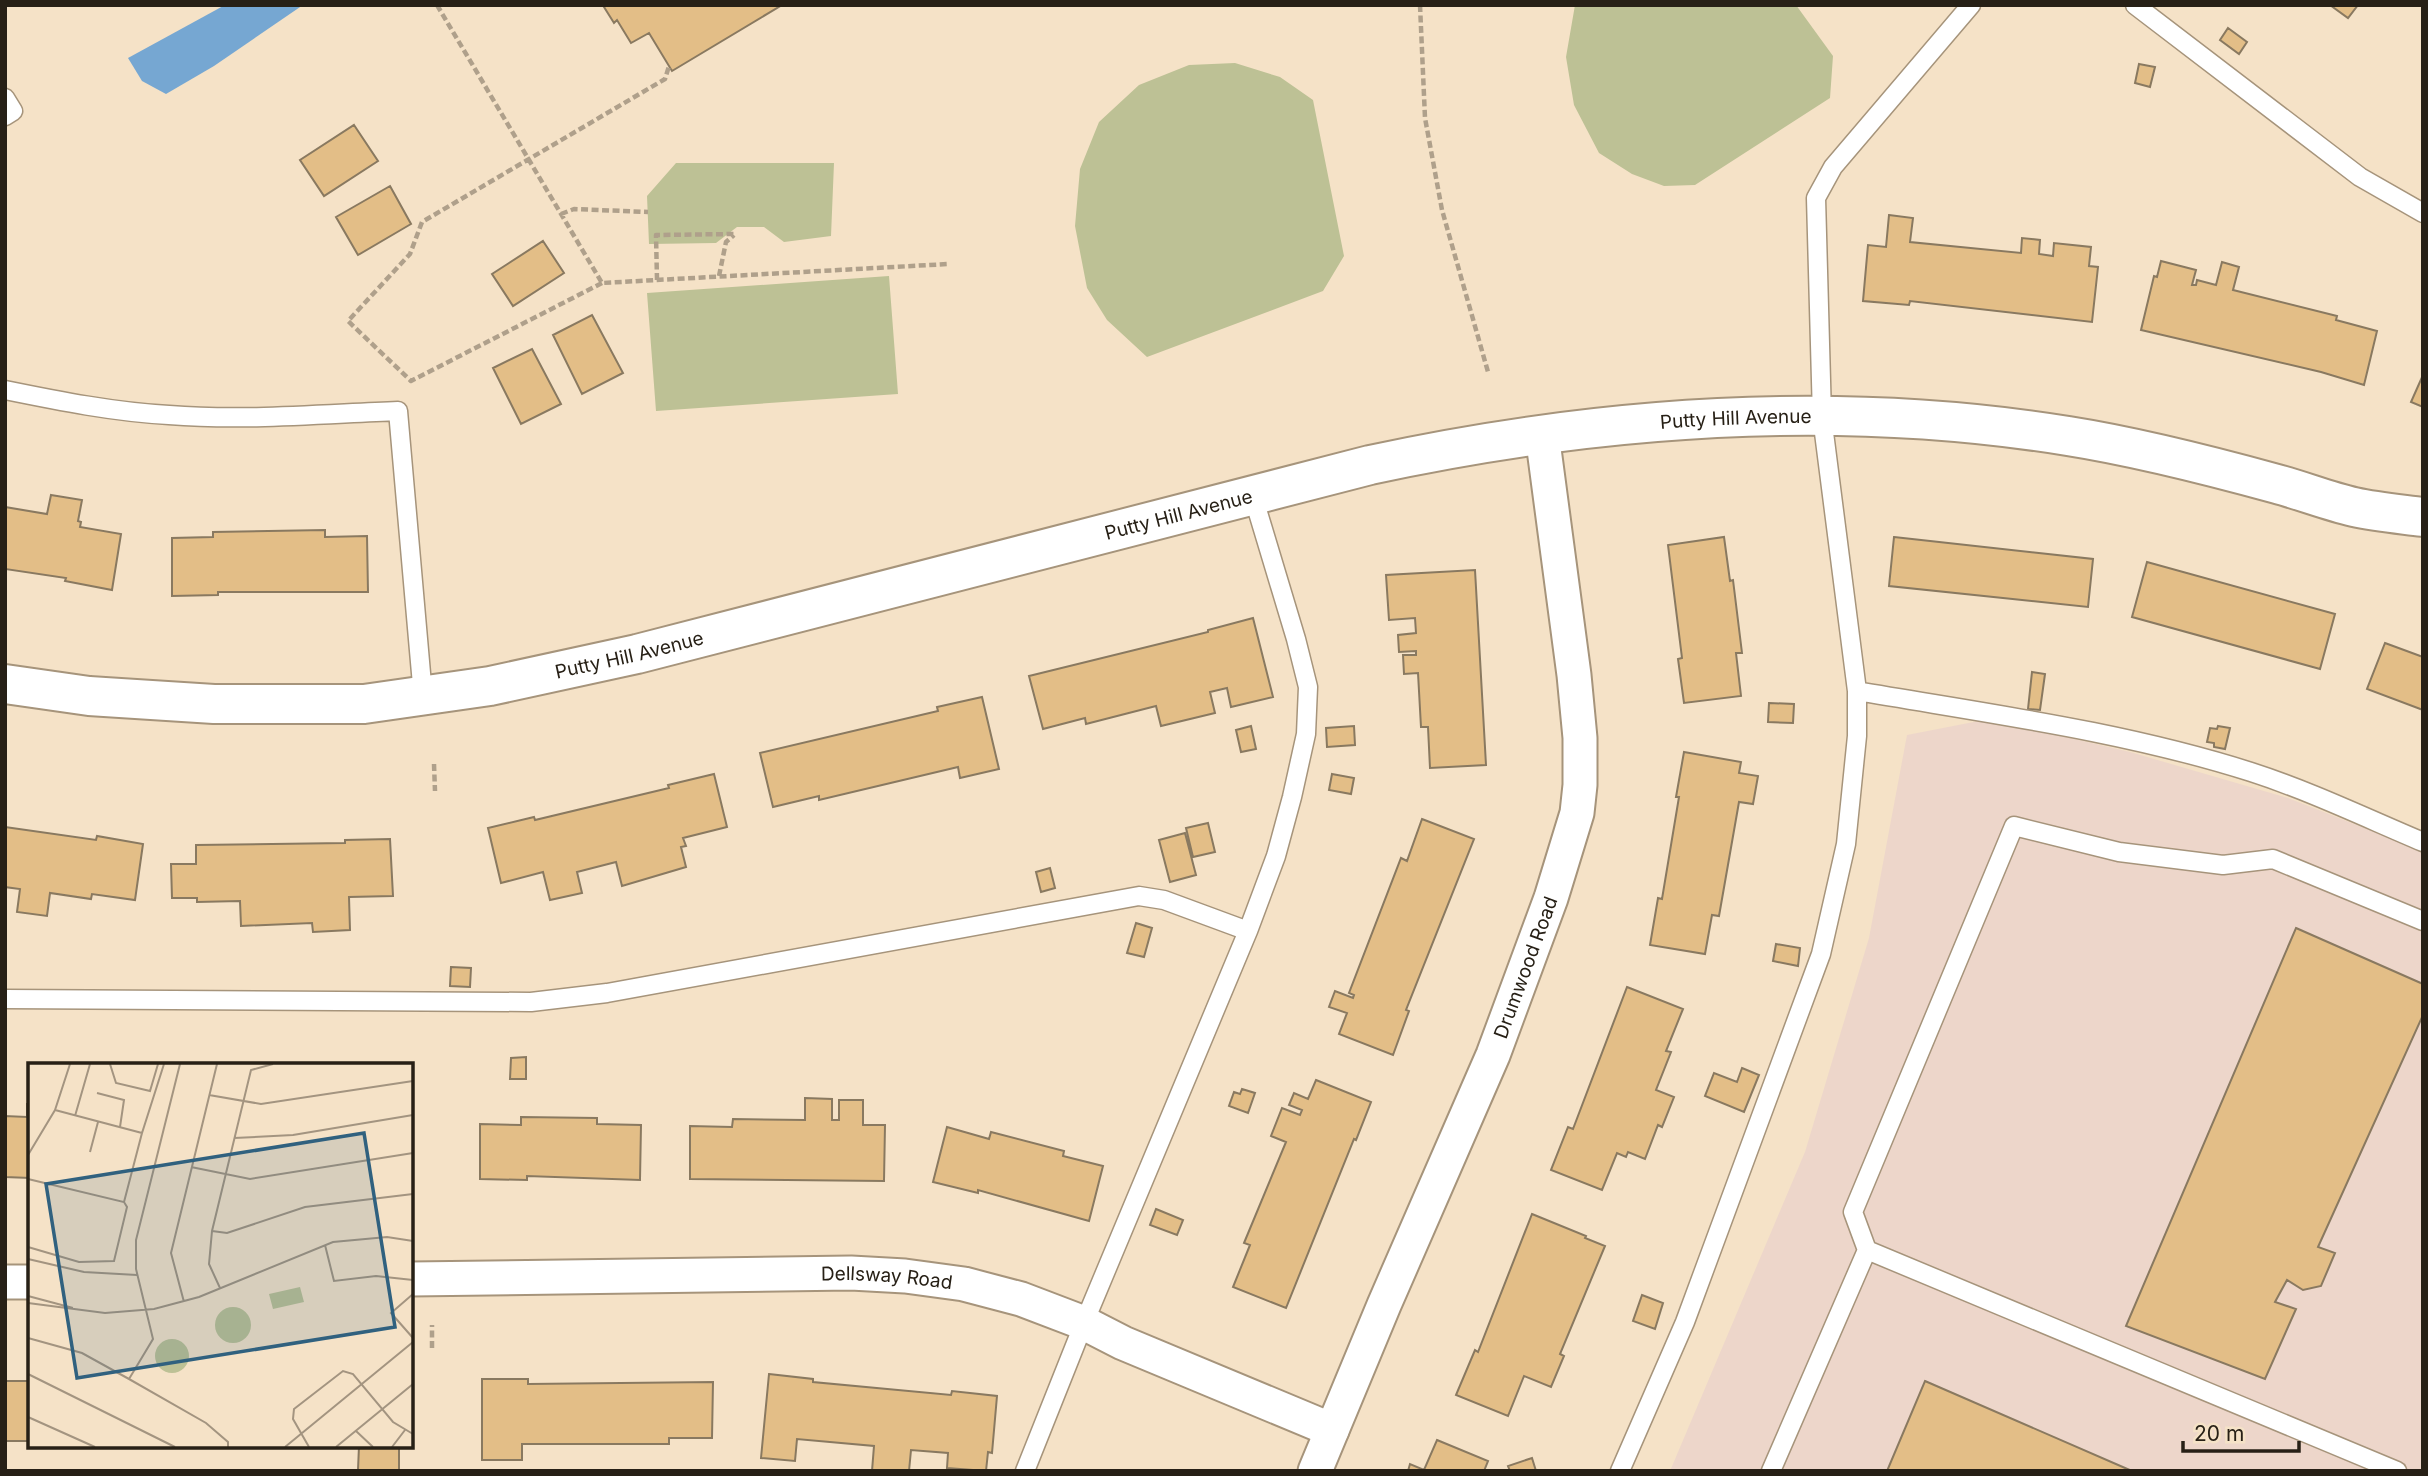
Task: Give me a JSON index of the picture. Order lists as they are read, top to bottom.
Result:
{
  "streets": {
    "street": ["Putty Hill Avenue", "Drumwood Road", "Dellsway Road"]
  },
  "crossings": [
    ["Putty Hill Avenue", "Drumwood Road"],
    ["Drumwood Road", "Dellsway Road"]
  ],
  "scale_bar": "20 m"
}
